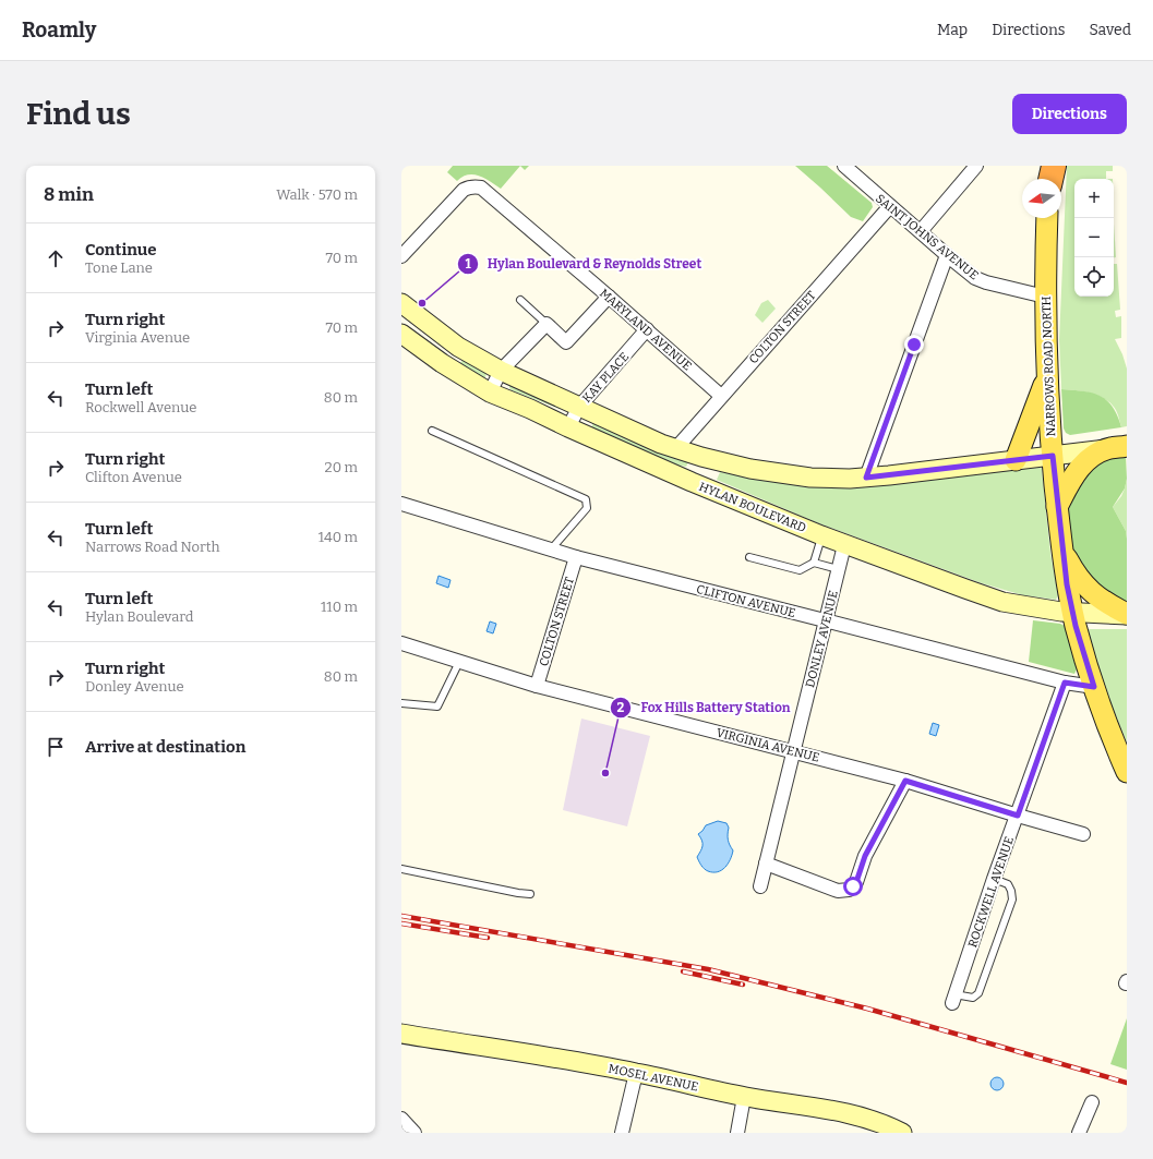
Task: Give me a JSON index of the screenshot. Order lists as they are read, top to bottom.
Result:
{
  "streets": {
    "main road": ["NARROWS ROAD NORTH", "HYLAN BOULEVARD", "MOSEL AVENUE"],
    "street": [
      "SAINT JOHNS AVENUE",
      "COLTON STREET",
      "MARYLAND AVENUE",
      "KAY PLACE",
      "CLIFTON AVENUE",
      "DONLEY AVENUE",
      "VIRGINIA AVENUE",
      "ROCKWELL AVENUE"
    ]
  },
  "crossings": [
    ["SAINT JOHNS AVENUE", "COLTON STREET"],
    ["SAINT JOHNS AVENUE", "NARROWS ROAD NORTH"],
    ["COLTON STREET", "MARYLAND AVENUE"],
    ["COLTON STREET", "CLIFTON AVENUE"],
    ["COLTON STREET", "VIRGINIA AVENUE"],
    ["MARYLAND AVENUE", "KAY PLACE"],
    ["NARROWS ROAD NORTH", "HYLAN BOULEVARD"],
    ["NARROWS ROAD NORTH", "CLIFTON AVENUE"],
    ["KAY PLACE", "HYLAN BOULEVARD"],
    ["HYLAN BOULEVARD", "DONLEY AVENUE"],
    ["CLIFTON AVENUE", "DONLEY AVENUE"],
    ["CLIFTON AVENUE", "ROCKWELL AVENUE"],
    ["DONLEY AVENUE", "VIRGINIA AVENUE"],
    ["VIRGINIA AVENUE", "ROCKWELL AVENUE"]
  ],
  "places": ["Hylan Boulevard & Reynolds Street", "Fox Hills Battery Station"],
  "north": "left",
  "page": {
    "header": "Roamly",
    "nav": ["Map", "Directions", "Saved"],
    "buttons": "Directions",
    "title": "Find us",
    "heading": ["8 min", "Walk · 570 m"],
    "map_buttons": ["+", "−"],
    "list": [
      ["Continue", "Tone Lane", "70 m"],
      ["Turn right", "Virginia Avenue", "70 m"],
      ["Turn left", "Rockwell Avenue", "80 m"],
      ["Turn right", "Clifton Avenue", "20 m"],
      ["Turn left", "Narrows Road North", "140 m"],
      ["Turn left", "Hylan Boulevard", "110 m"],
      ["Turn right", "Donley Avenue", "80 m"],
      "Arrive at destination"
    ]
  }
}
